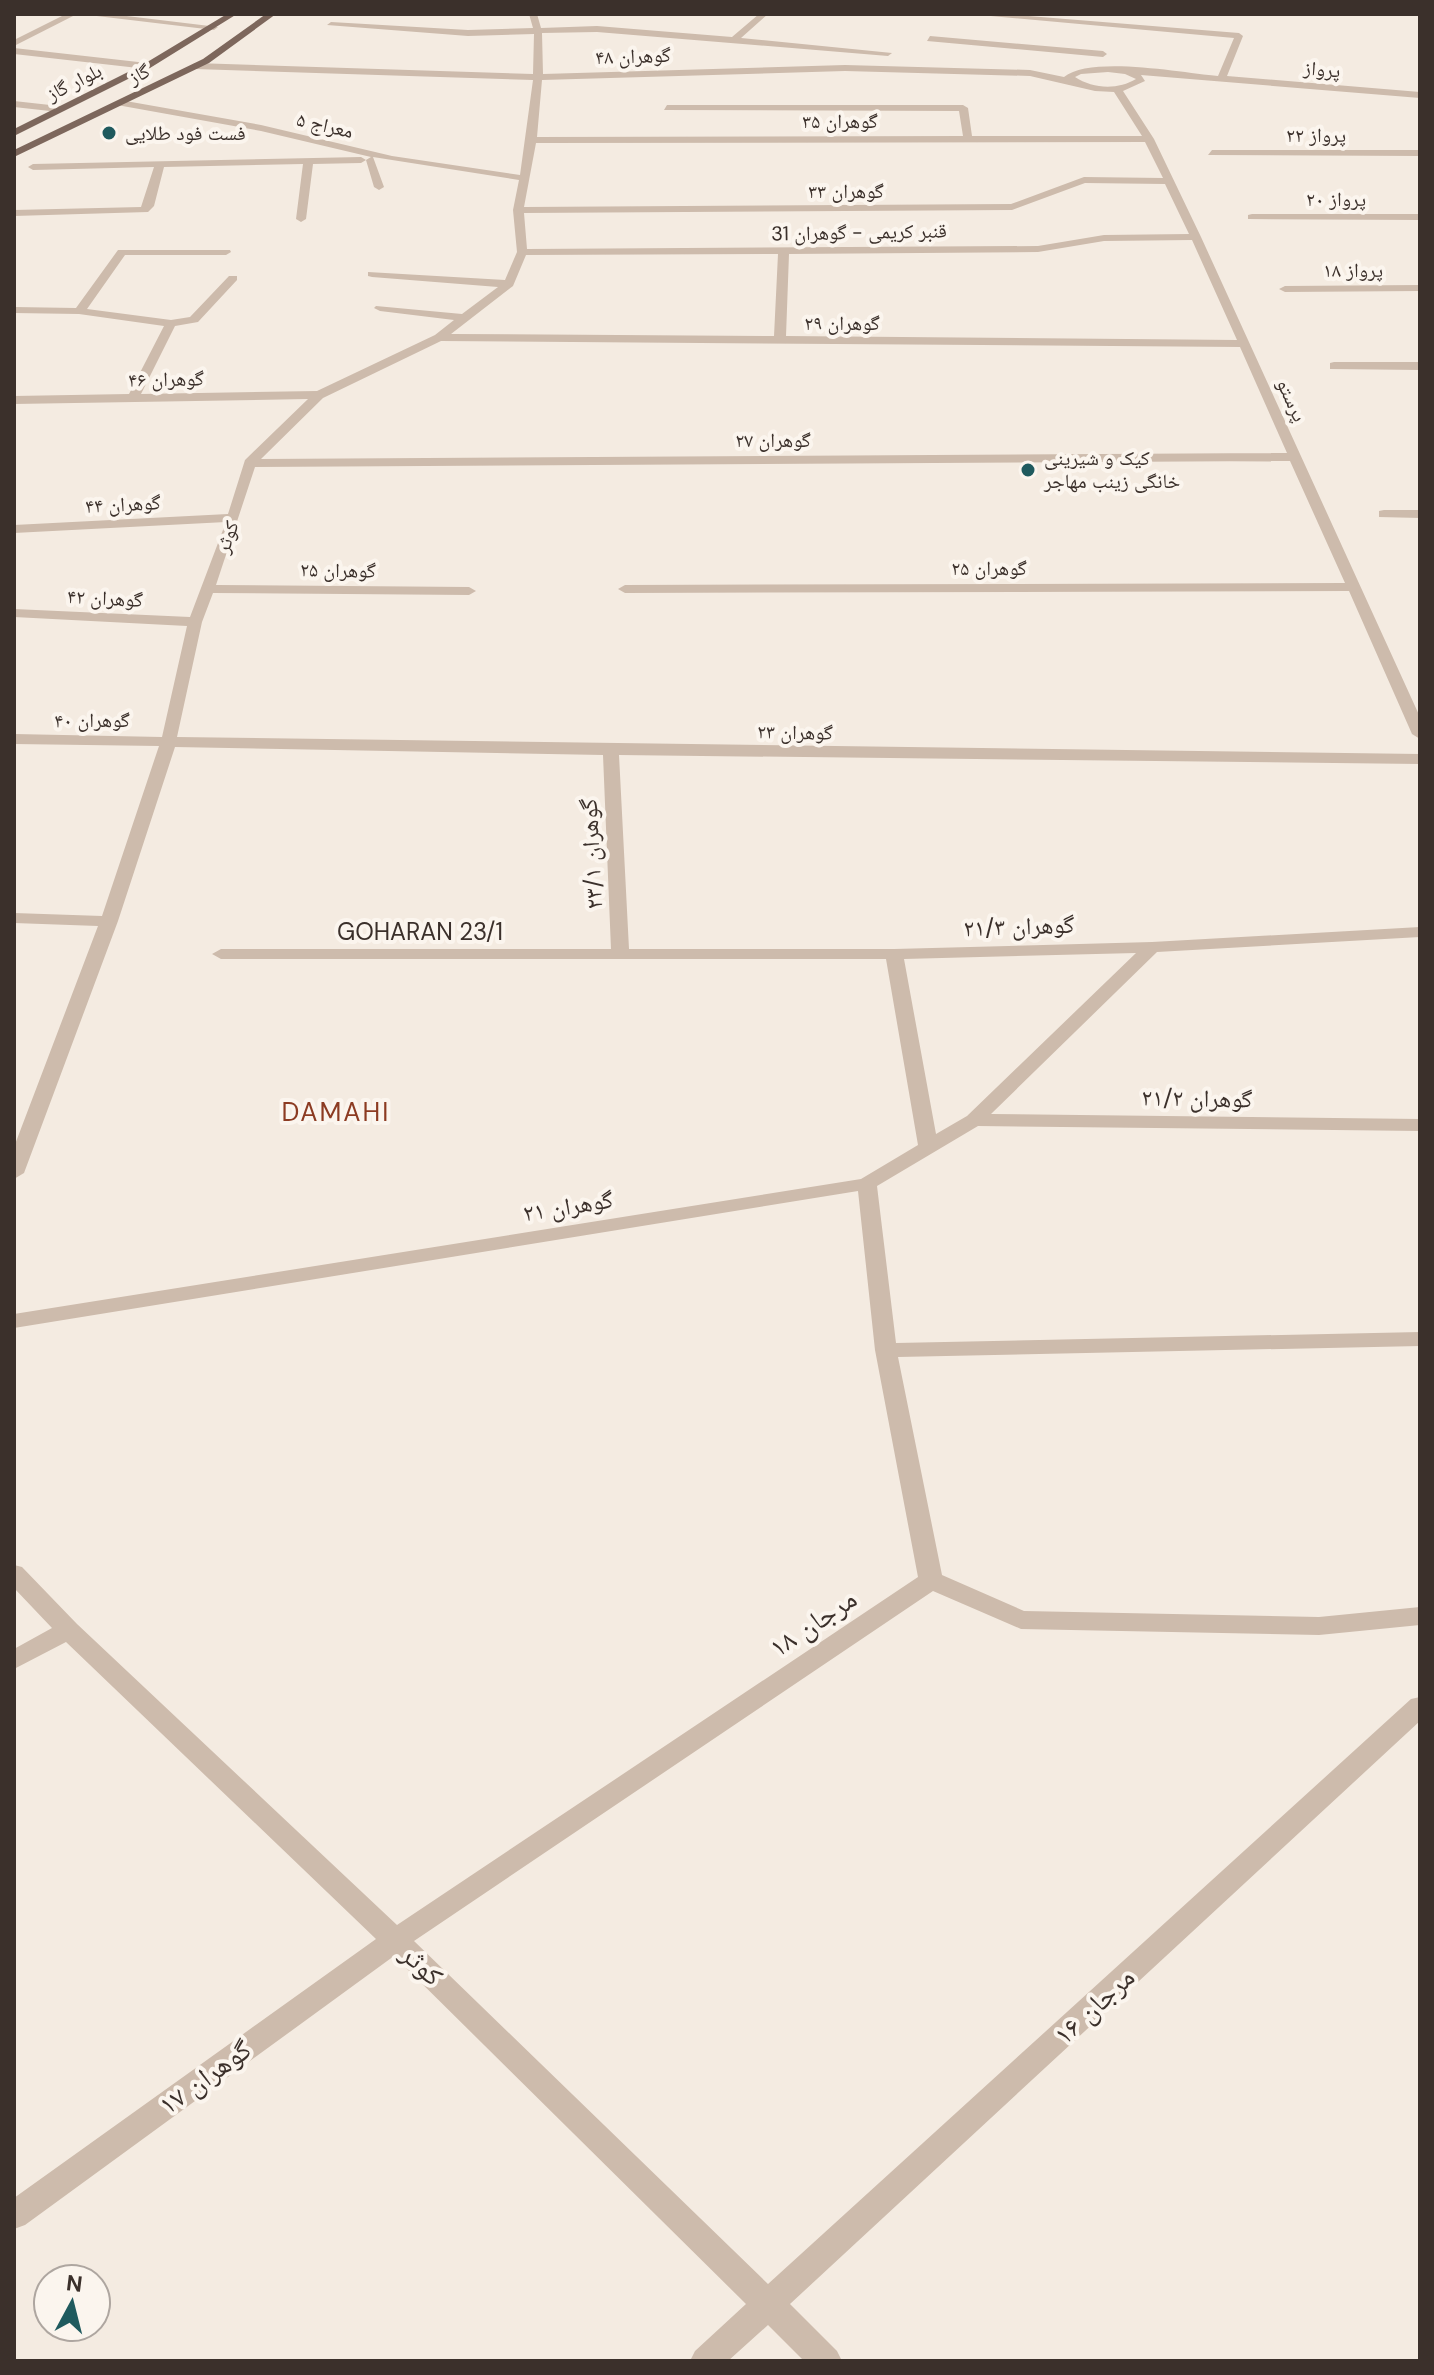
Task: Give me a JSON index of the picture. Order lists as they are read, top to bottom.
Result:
{
  "streets": {
    "main road": ["گاز", "بلوار گاز"],
    "street": [
      "گوهران ۴۸",
      "پرواز",
      "گوهران ۳۵",
      "معراج ۵",
      "پرواز ۲۲",
      "گوهران ۳۳",
      "پرواز ۲۰",
      "قنبر کریمی - گوهران 31",
      "پرواز ۱۸",
      "گوهران ۲۹",
      "گوهران ۴۶",
      "پرستو",
      "گوهران ۲۷",
      "گوهران ۴۴",
      "کوثر",
      "گوهران ۲۵",
      "گوهران ۴۲",
      "گوهران ۴۰",
      "گوهران ۲۳",
      "گوهران ۲۳/۱",
      "گوهران ۲۱/۳",
      "GOHARAN 23/1",
      "گوهران ۲۱/۲",
      "گوهران ۲۱",
      "مرجان ۱۸",
      "مرجان ۱۶",
      "گوهران ۱۷"
    ]
  },
  "crossings": [
    ["گوهران ۴۸", "پرواز"],
    ["گوهران ۴۸", "گاز"],
    ["گوهران ۴۸", "پرستو"],
    ["گاز", "معراج ۵"],
    ["گوهران ۳۵", "پرستو"],
    ["گوهران ۳۳", "پرستو"],
    ["قنبر کریمی - گوهران 31", "پرستو"],
    ["گوهران ۲۹", "پرستو"],
    ["گوهران ۲۹", "کوثر"],
    ["گوهران ۴۶", "کوثر"],
    ["پرستو", "گوهران ۲۷"],
    ["پرستو", "گوهران ۲۵"],
    ["گوهران ۲۷", "کوثر"],
    ["گوهران ۴۴", "کوثر"],
    ["کوثر", "گوهران ۲۵"],
    ["کوثر", "گوهران ۴۲"],
    ["کوثر", "گوهران ۴۰"],
    ["کوثر", "گوهران ۲۳"],
    ["کوثر", "مرجان ۱۸"],
    ["کوثر", "مرجان ۱۶"],
    ["کوثر", "گوهران ۱۷"],
    ["گوهران ۴۰", "گوهران ۲۳"],
    ["گوهران ۲۳", "گوهران ۲۳/۱"],
    ["گوهران ۲۳/۱", "گوهران ۲۱/۳"],
    ["گوهران ۲۳/۱", "GOHARAN 23/1"],
    ["گوهران ۲۱/۳", "GOHARAN 23/1"],
    ["گوهران ۲۱/۳", "گوهران ۲۱"],
    ["گوهران ۲۱/۲", "گوهران ۲۱"],
    ["مرجان ۱۸", "گوهران ۱۷"]
  ],
  "districts": ["DAMAHI"],
  "places": ["فست فود طلایی", "کیک و شیرینی خانگی زینب مهاجر"],
  "north": "top"
}
